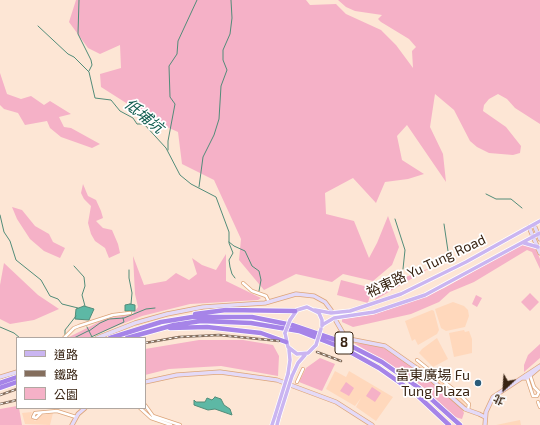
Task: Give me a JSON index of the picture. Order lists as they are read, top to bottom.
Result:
{
  "streets": {
    "highway": ["8"],
    "main road": ["裕東路 Yu Tung Road"]
  },
  "water": ["低埔坑"],
  "places": ["富東廣場 Fu Tung Plaza"],
  "legend": ["道路", "鐵路", "公園"],
  "north": "bottom left"
}
